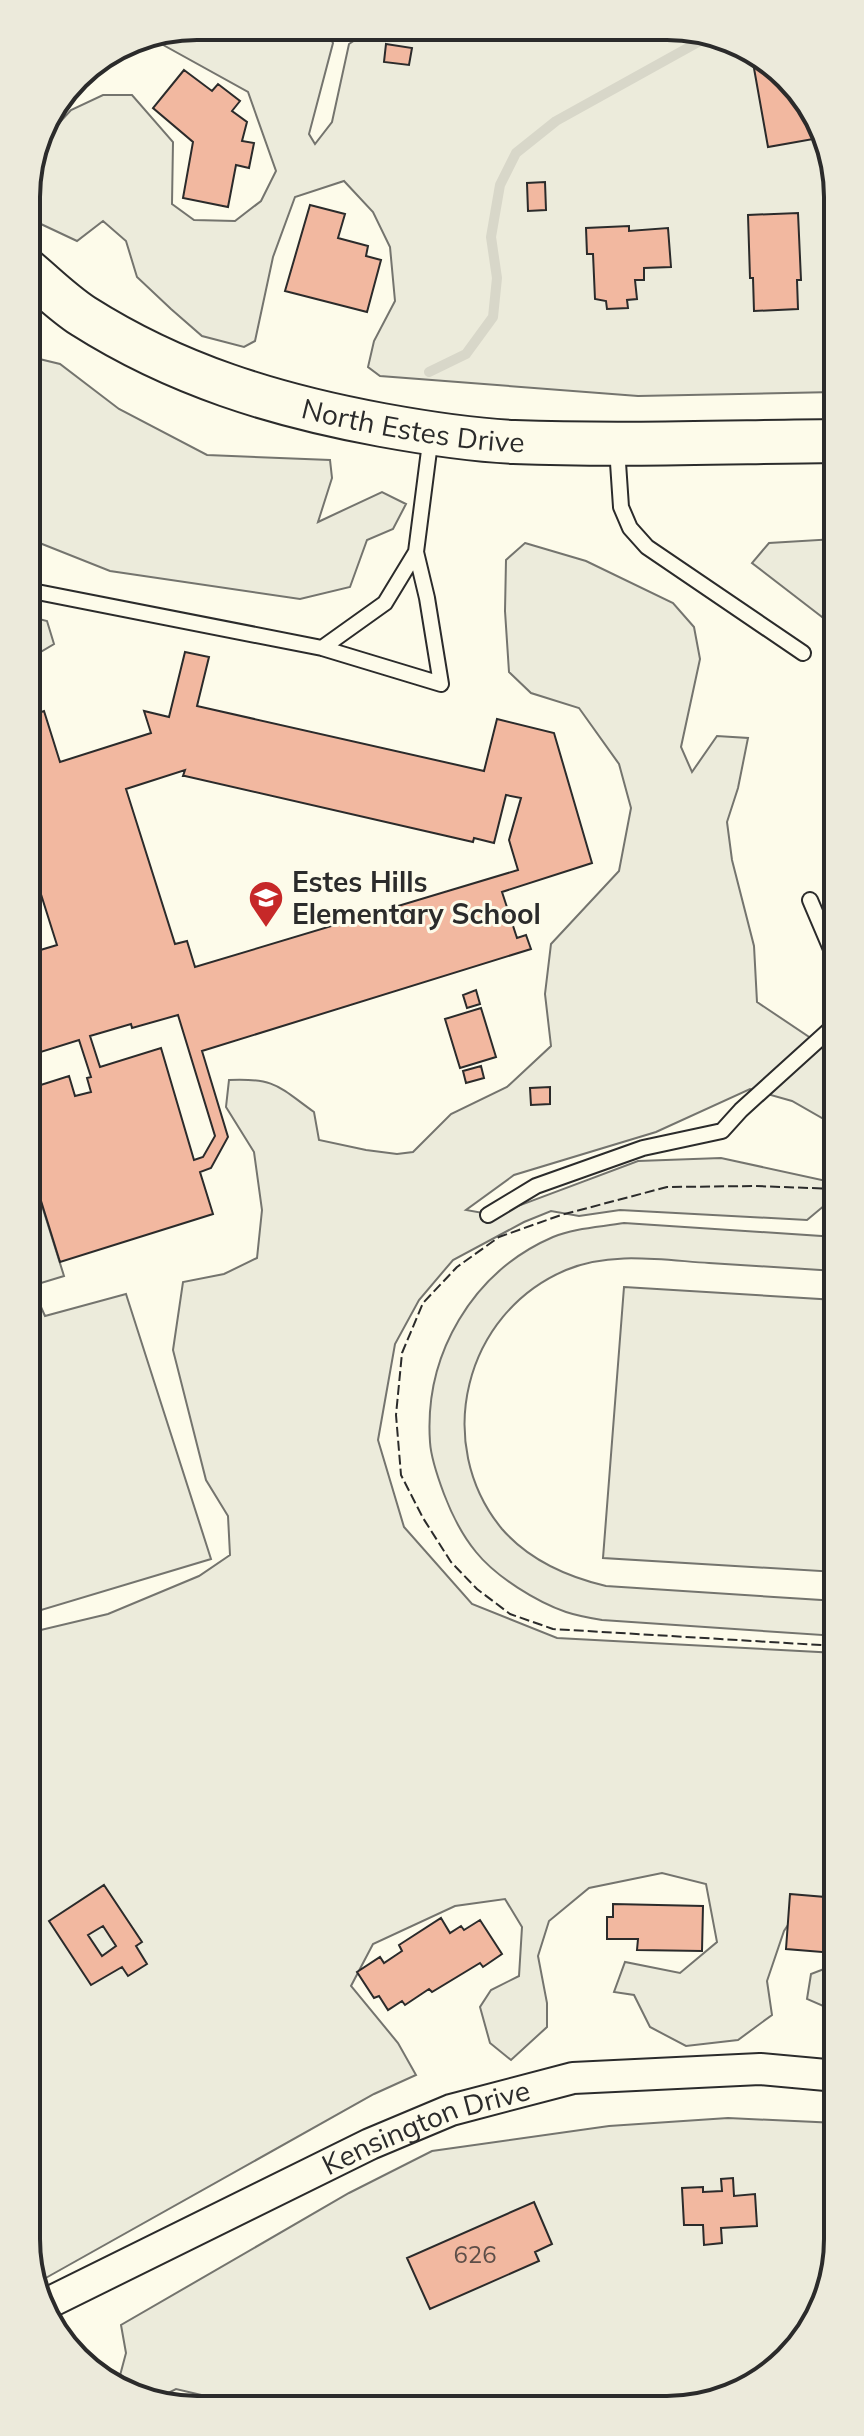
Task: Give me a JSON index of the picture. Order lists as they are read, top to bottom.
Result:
{
  "streets": {
    "main road": ["North Estes Drive"],
    "street": ["Kensington Drive"]
  },
  "places": {
    "school or university": ["Estes Hills Elementary School"]
  },
  "house_numbers": ["626"]
}
